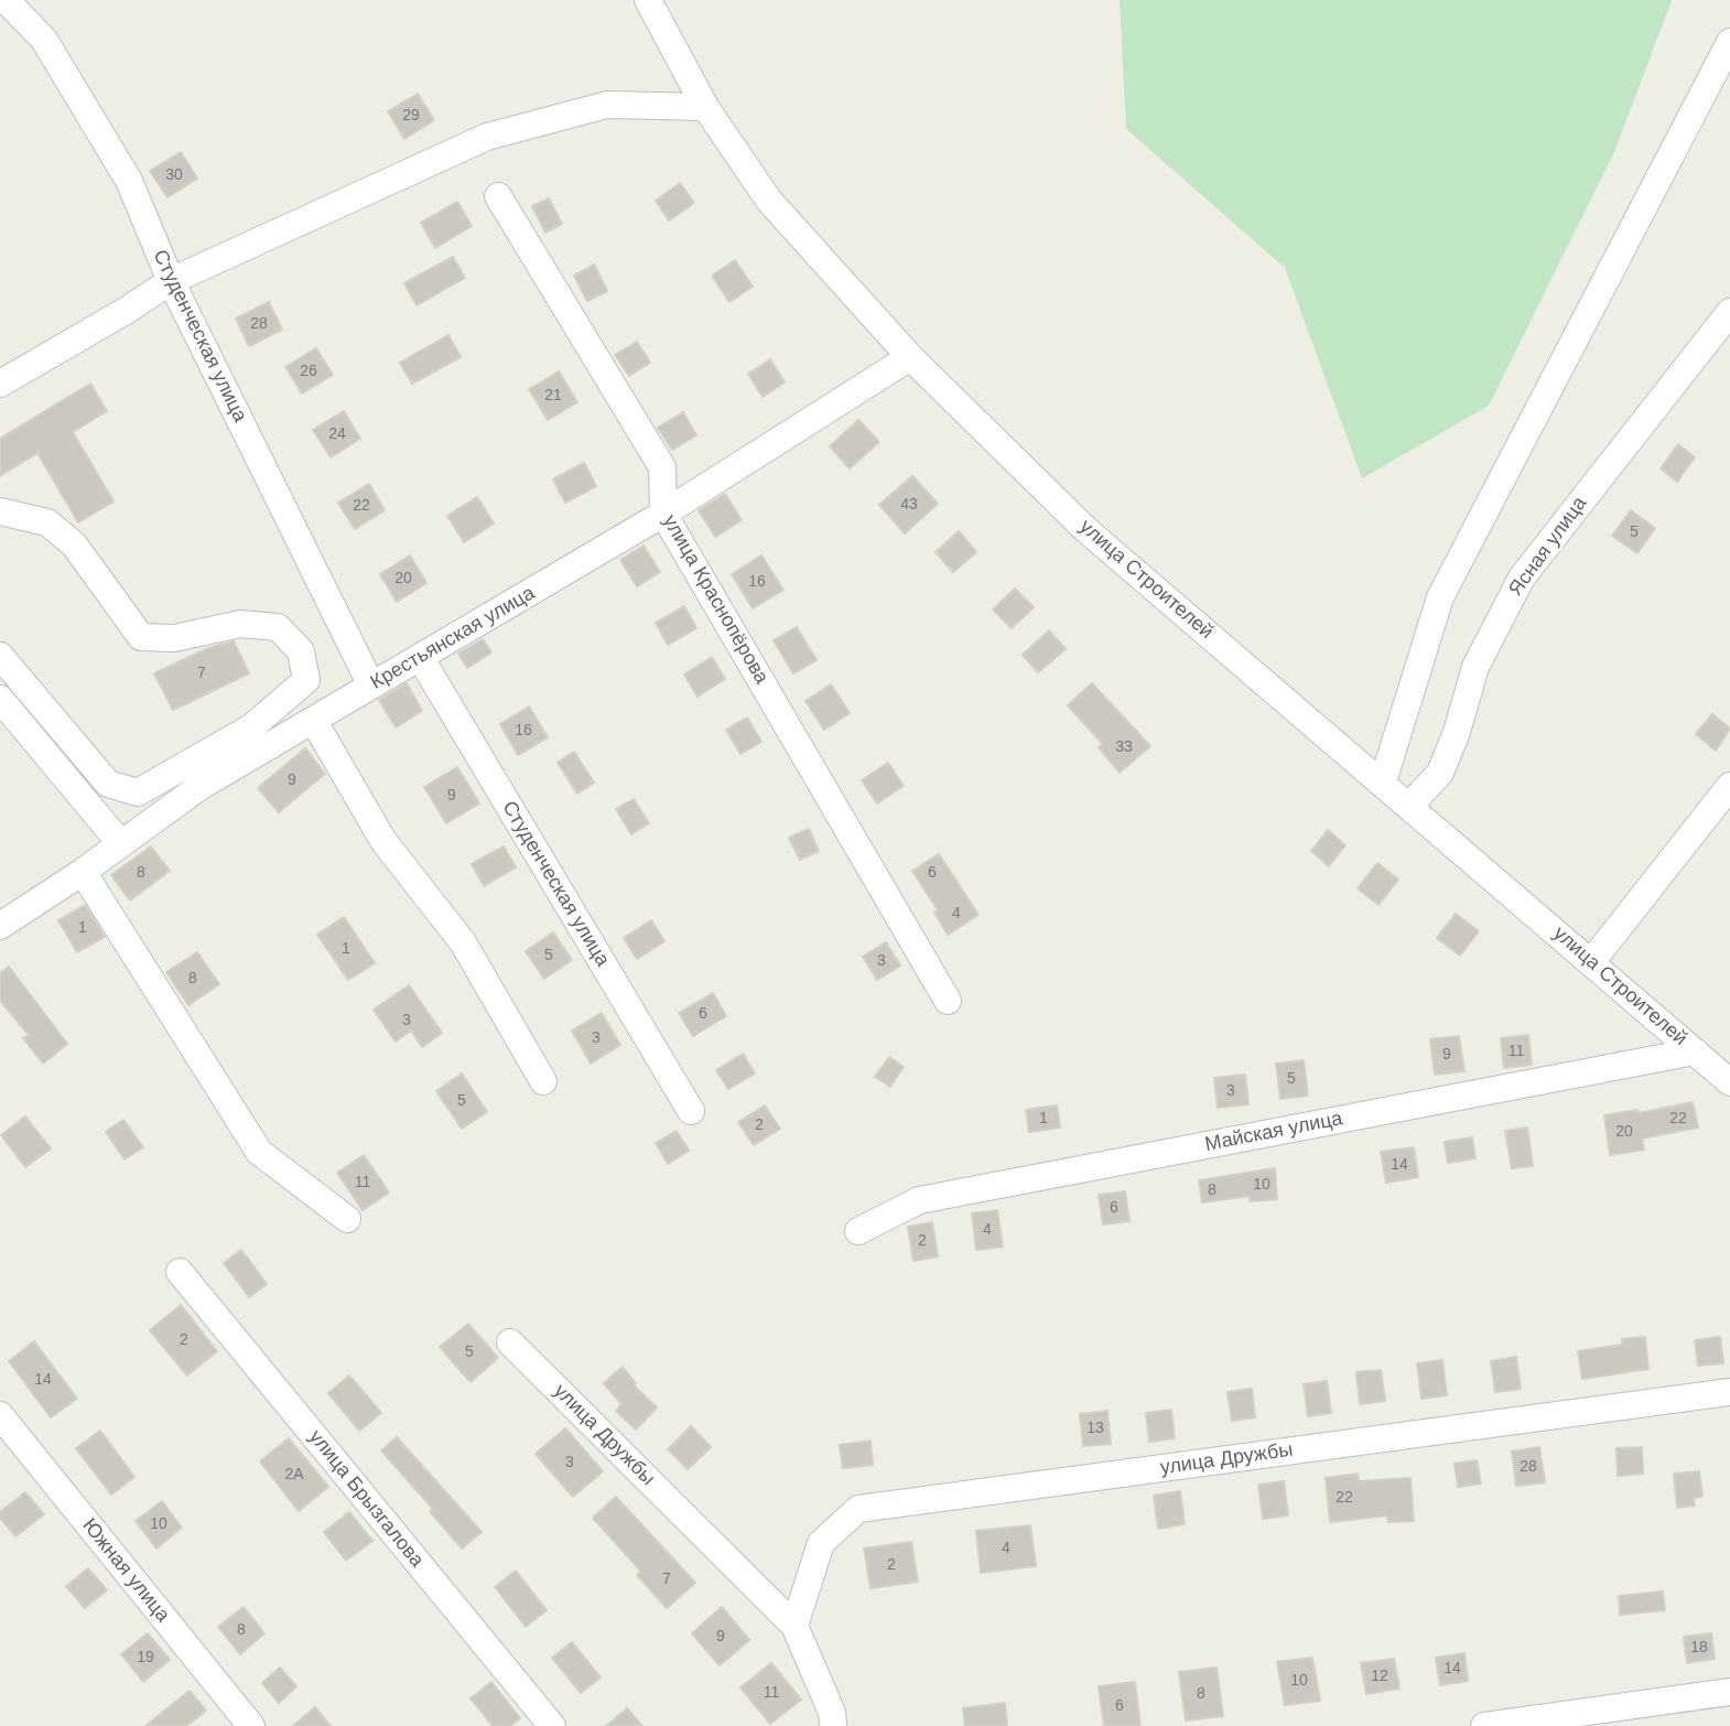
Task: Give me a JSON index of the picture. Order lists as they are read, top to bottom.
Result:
{
  "streets": {
    "street": [
      "Студенческая улица",
      "Ясная улица",
      "улица Строителей",
      "улица Краснопёрова",
      "Крестьянская улица",
      "Майская улица",
      "улица Дружбы",
      "улица Брызгалова",
      "Южная улица"
    ]
  },
  "crossings": [
    ["Студенческая улица", "Крестьянская улица"],
    ["Ясная улица", "улица Строителей"],
    ["улица Строителей", "Крестьянская улица"],
    ["улица Строителей", "Майская улица"],
    ["улица Краснопёрова", "Крестьянская улица"]
  ],
  "house_numbers": [
    "29",
    "30",
    "28",
    "26",
    "21",
    "24",
    "43",
    "22",
    "5",
    "20",
    "16",
    "7",
    "16",
    "33",
    "9",
    "9",
    "8",
    "6",
    "4",
    "1",
    "1",
    "5",
    "3",
    "8",
    "6",
    "3",
    "3",
    "11",
    "9",
    "5",
    "3",
    "5",
    "1",
    "22",
    "2",
    "20",
    "14",
    "11",
    "10",
    "8",
    "6",
    "4",
    "2",
    "2",
    "5",
    "14",
    "13",
    "3",
    "28",
    "2А",
    "22",
    "10",
    "4",
    "2",
    "7",
    "8",
    "9",
    "18",
    "19",
    "14",
    "12",
    "10",
    "11",
    "8",
    "6"
  ]
}
